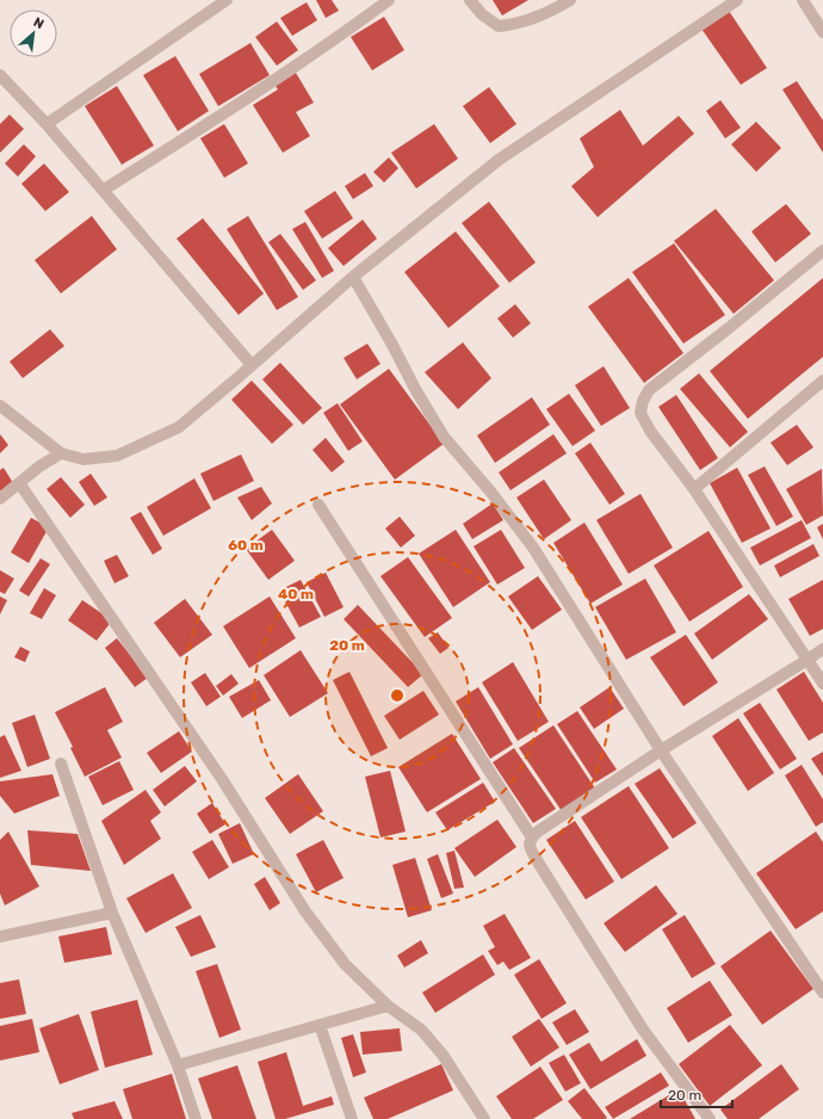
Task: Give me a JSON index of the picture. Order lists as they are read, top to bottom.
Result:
{
  "scale_bar": "20 m",
  "north": "top right",
  "rings": ["60 m", "40 m", "20 m"]
}
